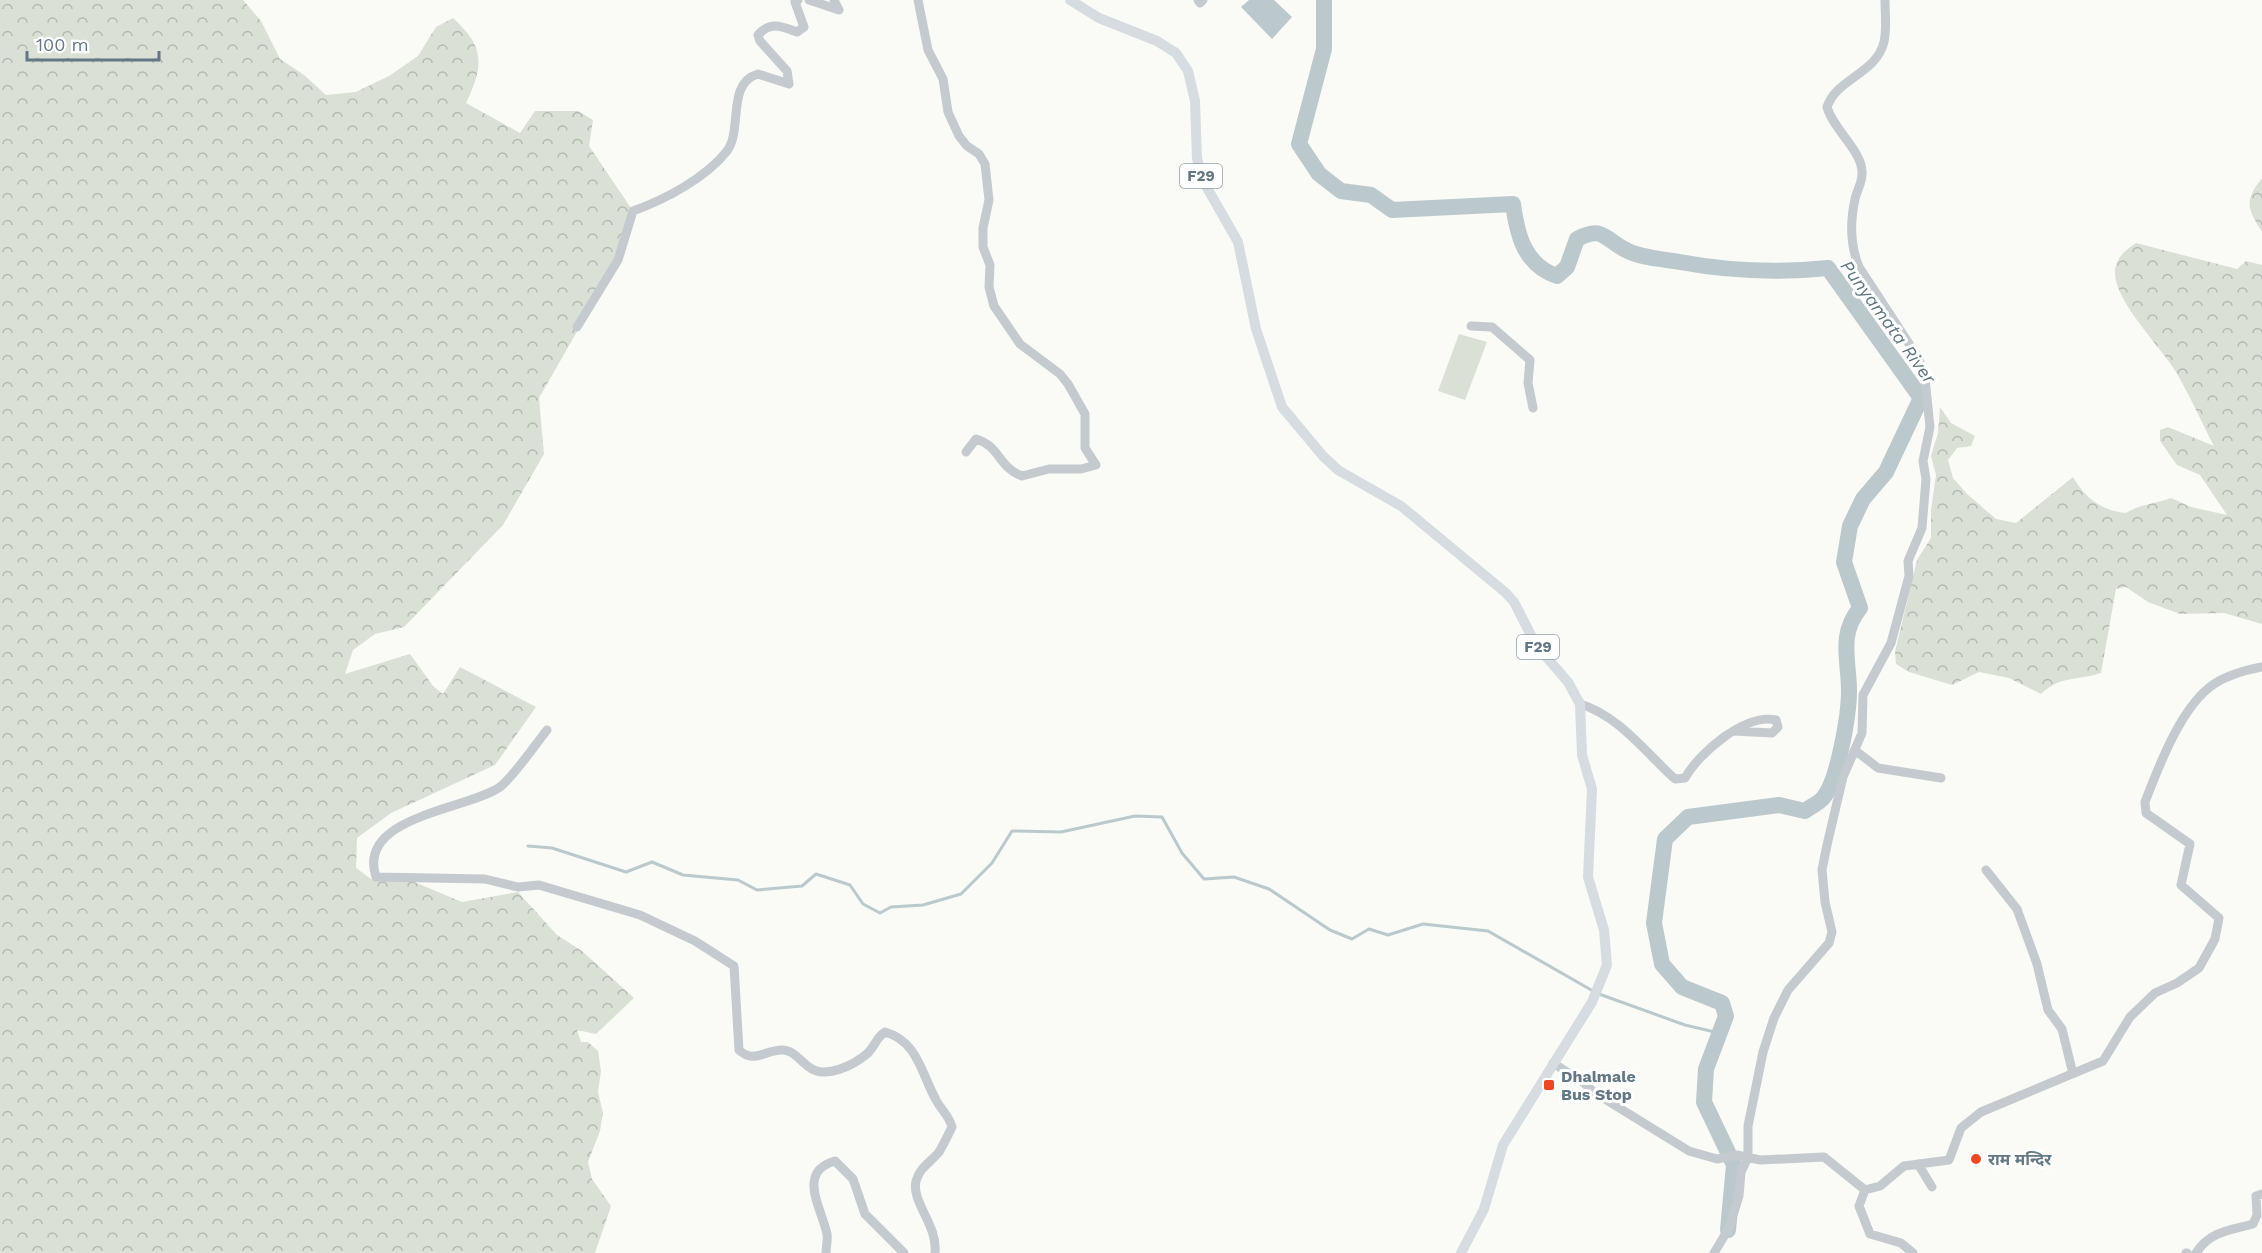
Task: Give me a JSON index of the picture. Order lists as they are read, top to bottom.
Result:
{
  "streets": {
    "main road": ["F29"]
  },
  "water": ["Punyamata River"],
  "places": {
    "transit": ["Dhalmale Bus Stop"],
    "other": ["राम मन्दिर"]
  },
  "scale_bar": "100 m"
}
